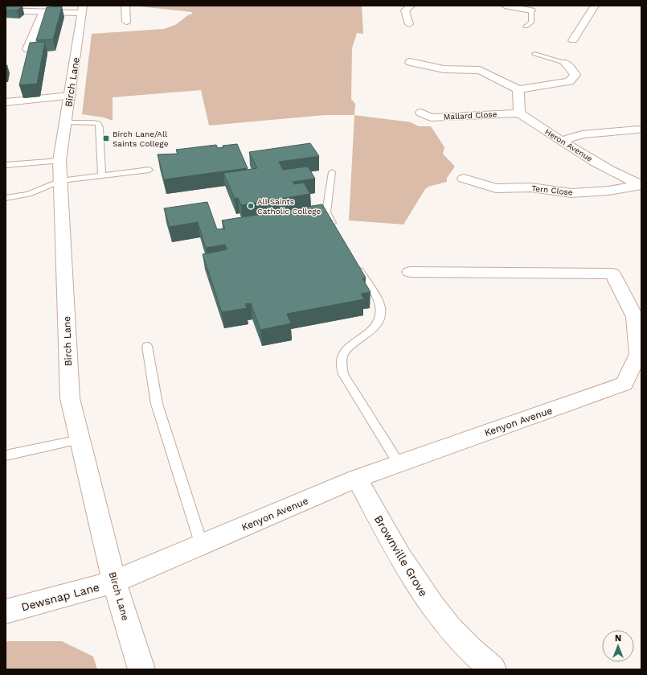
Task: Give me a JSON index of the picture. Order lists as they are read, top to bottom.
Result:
{
  "streets": {
    "street": [
      "Birch Lane",
      "Mallard Close",
      "Heron Avenue",
      "Tern Close",
      "Kenyon Avenue",
      "Brownville Grove",
      "Dewsnap Lane"
    ]
  },
  "crossings": [
    ["Birch Lane", "Kenyon Avenue"],
    ["Birch Lane", "Dewsnap Lane"],
    ["Mallard Close", "Heron Avenue"],
    ["Heron Avenue", "Tern Close"],
    ["Kenyon Avenue", "Brownville Grove"],
    ["Kenyon Avenue", "Dewsnap Lane"]
  ],
  "places": {
    "transit": ["Birch Lane/All Saints College"],
    "other": ["All Saints Catholic College"]
  },
  "north": "top"
}
